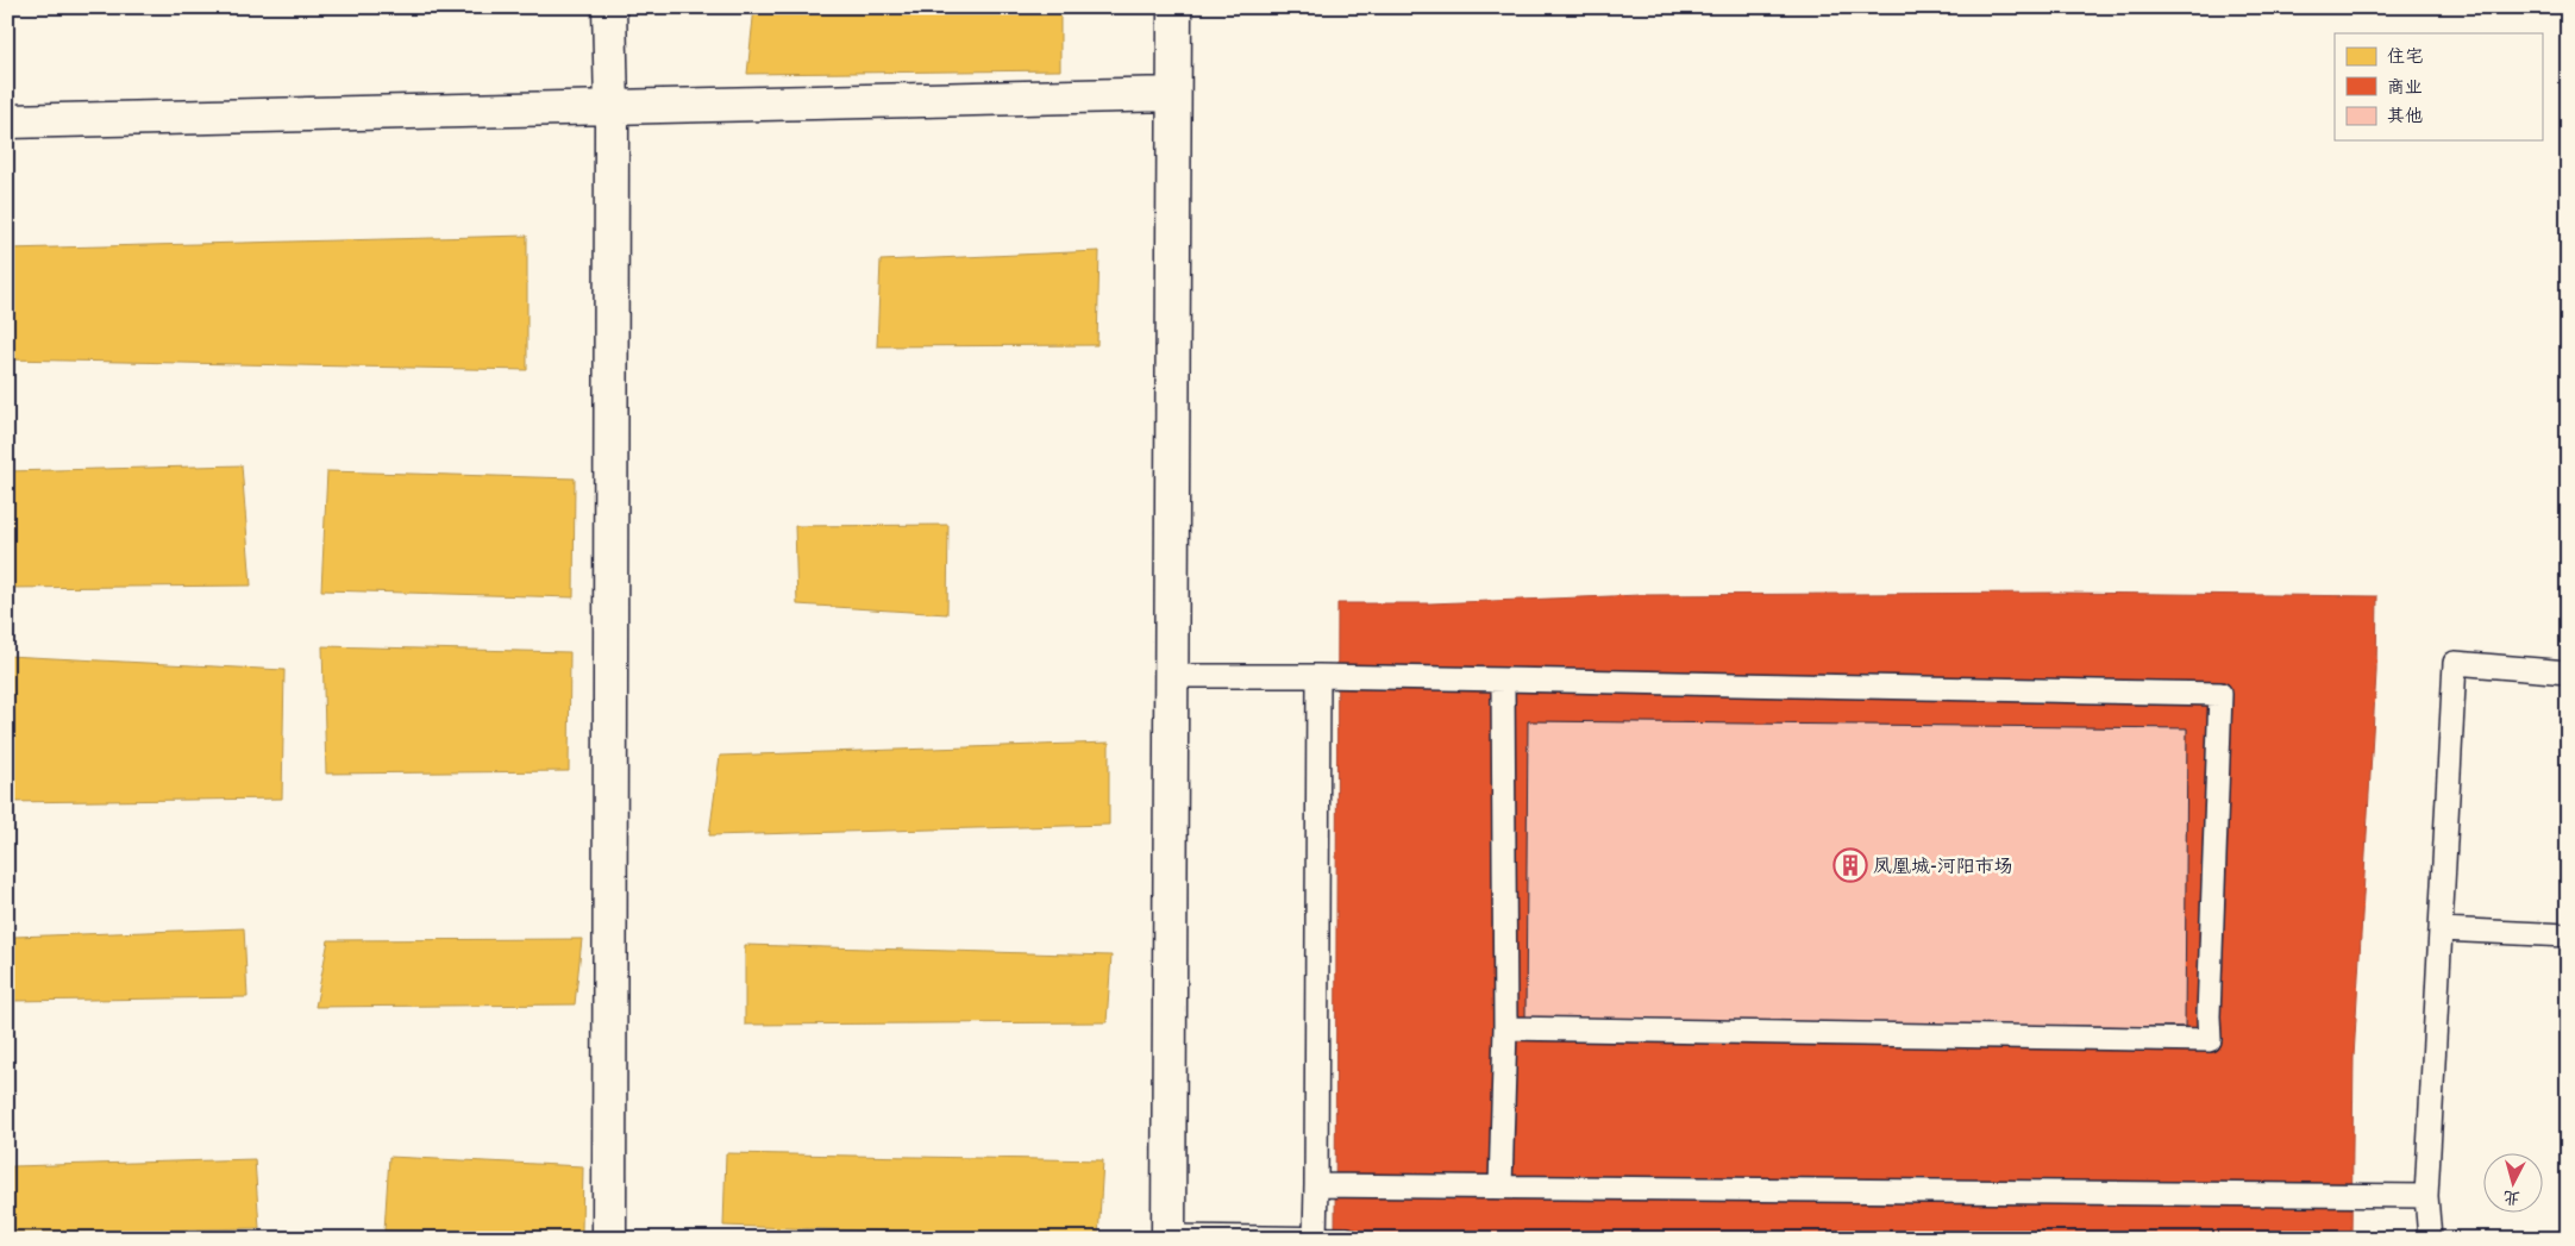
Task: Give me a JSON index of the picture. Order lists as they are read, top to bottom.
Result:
{
  "places": {
    "building": ["凤凰城-河阳市场"]
  },
  "legend": ["住宅", "商业", "其他"],
  "north": "bottom"
}
